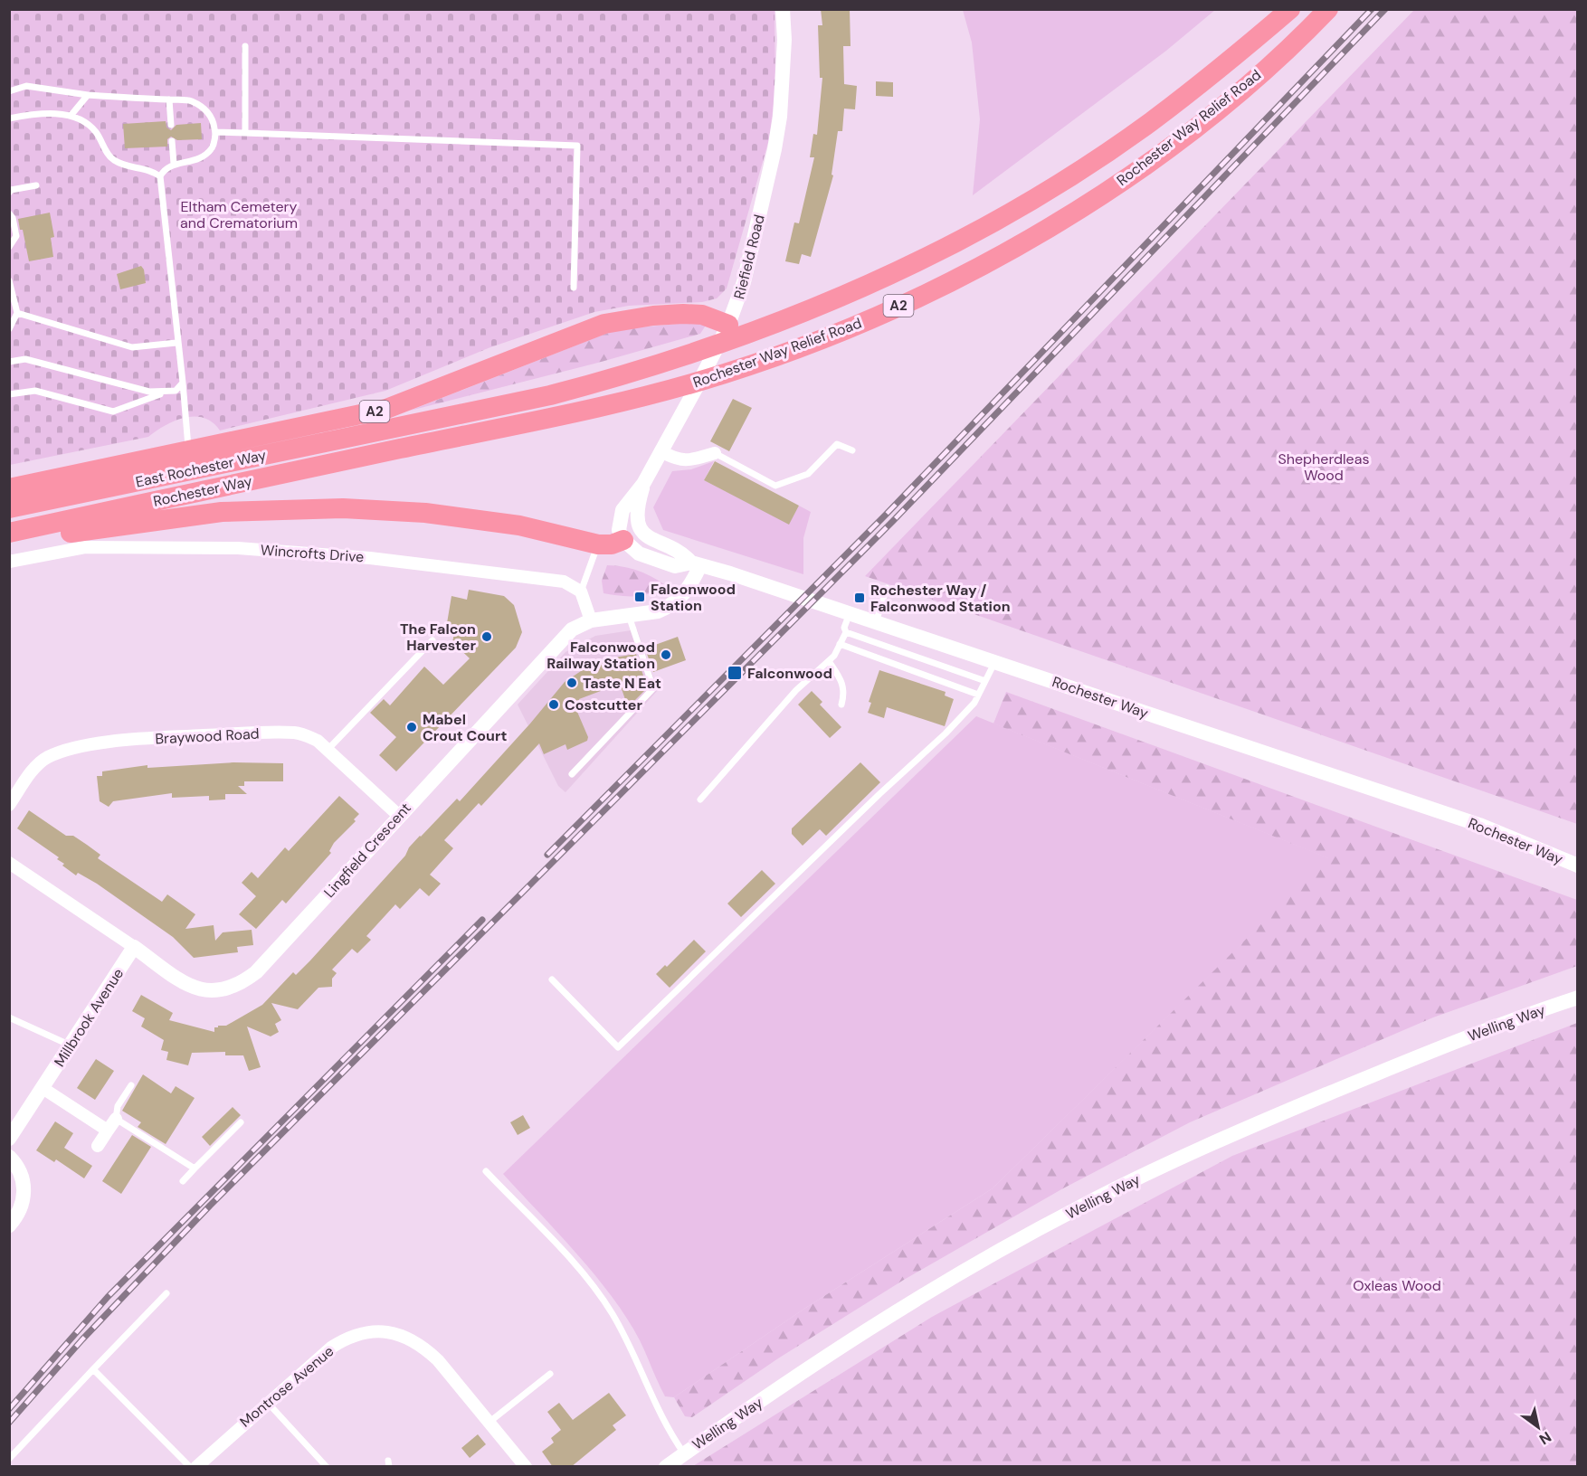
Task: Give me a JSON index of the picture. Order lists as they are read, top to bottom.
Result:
{
  "streets": {
    "highway": [
      "Rochester Way Relief Road",
      "A2",
      "East Rochester Way",
      "Rochester Way"
    ],
    "street": [
      "Riefield Road",
      "Wincrofts Drive",
      "Braywood Road",
      "Lingfield Crescent",
      "Millbrook Avenue",
      "Welling Way",
      "Montrose Avenue"
    ]
  },
  "crossings": [
    ["Rochester Way Relief Road", "East Rochester Way"],
    ["Rochester Way Relief Road", "Rochester Way"],
    ["Riefield Road", "A2"],
    ["Riefield Road", "Rochester Way"],
    ["Riefield Road", "Lingfield Crescent"],
    ["Rochester Way", "Lingfield Crescent"],
    ["Braywood Road", "Lingfield Crescent"],
    ["Lingfield Crescent", "Millbrook Avenue"]
  ],
  "parks": ["Eltham Cemetery and Crematorium", "Shepherdleas Wood", "Oxleas Wood"],
  "places": {
    "transit": ["Falconwood Station", "Rochester Way / Falconwood Station", "Falconwood"],
    "other": [
      "The Falcon Harvester",
      "Falconwood Railway Station",
      "Taste N Eat",
      "Costcutter",
      "Mabel Crout Court"
    ]
  },
  "north": "bottom right"
}
